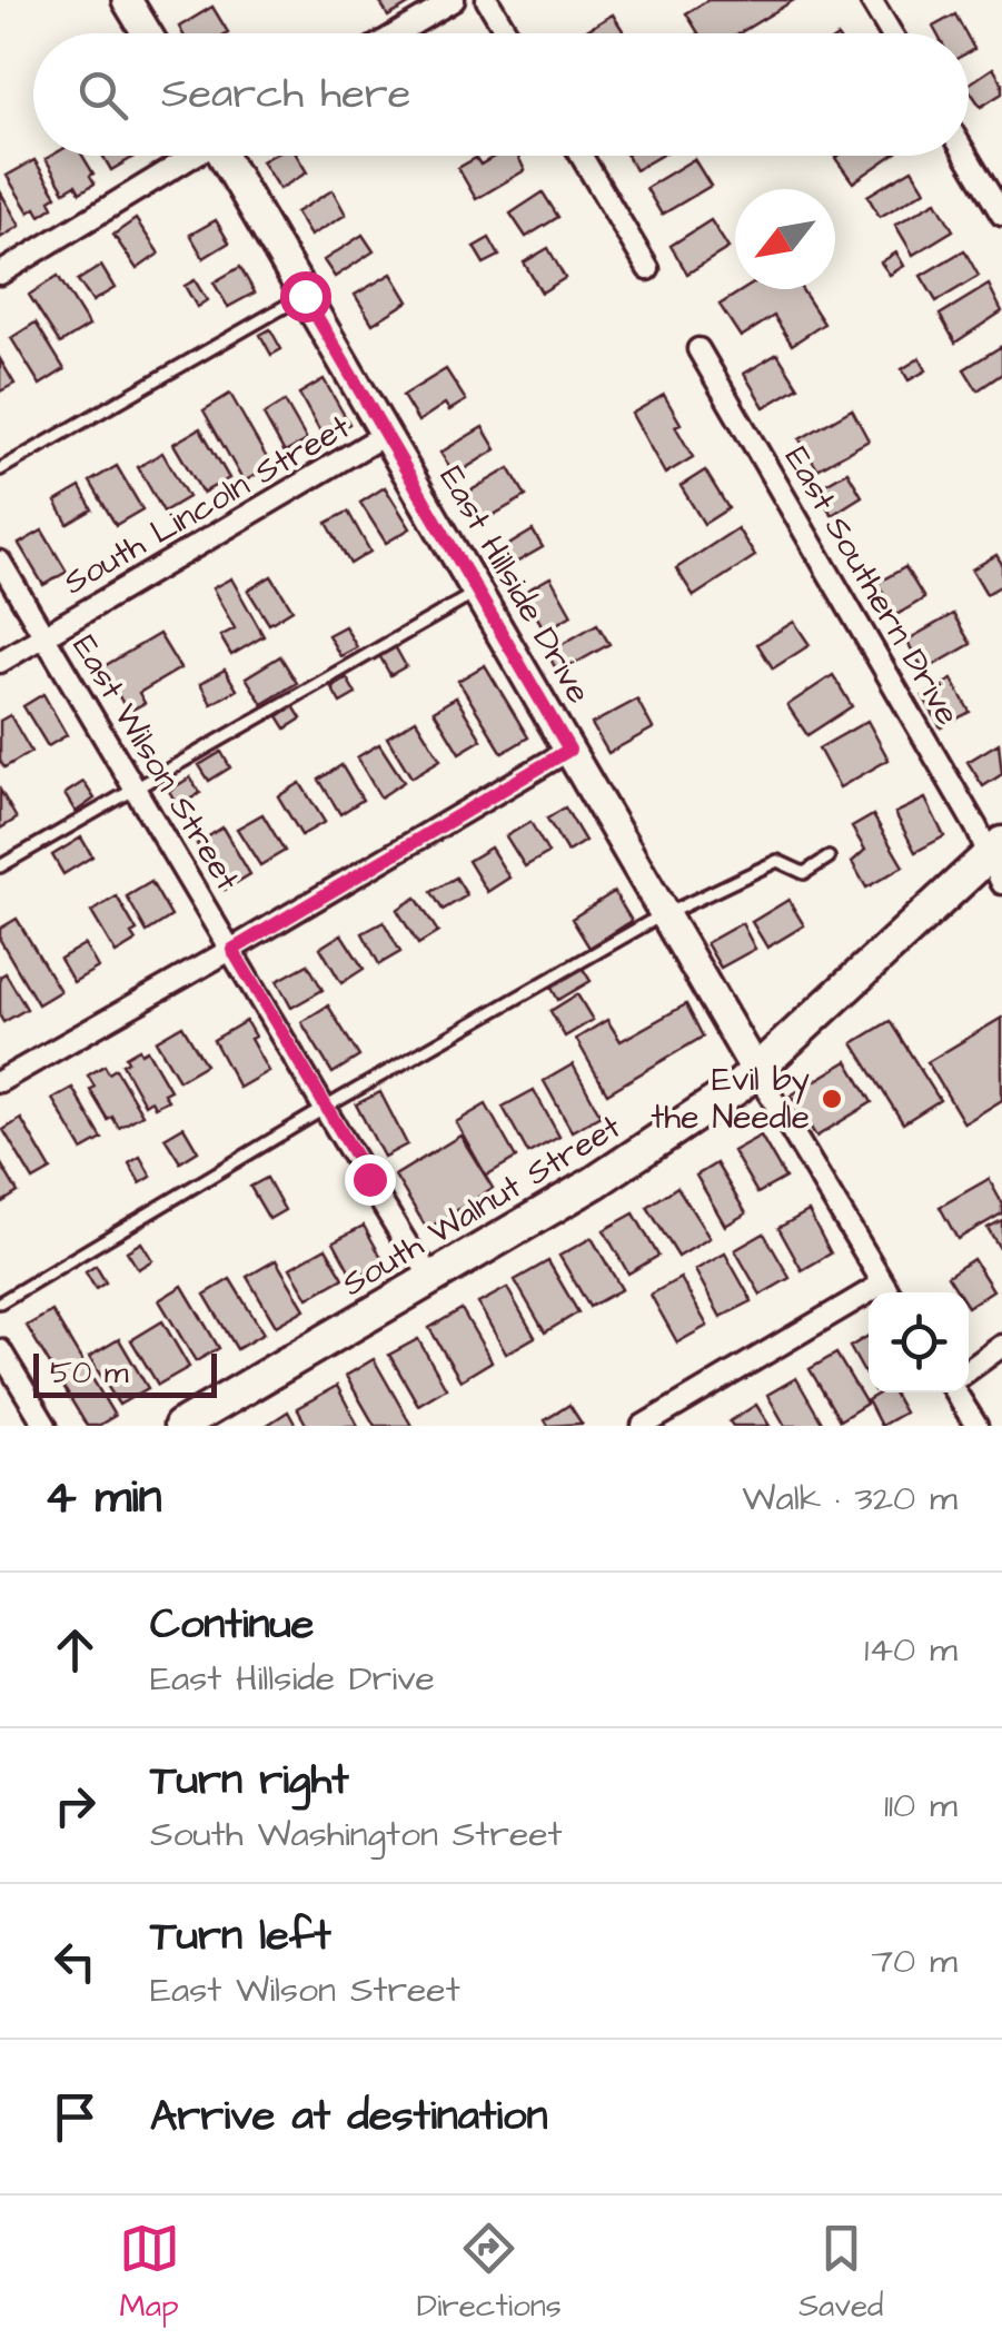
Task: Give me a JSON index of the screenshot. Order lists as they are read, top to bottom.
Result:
{
  "streets": {
    "main road": ["East Hillside Drive", "South Walnut Street"],
    "street": ["South Lincoln Street", "East Southern Drive", "East Wilson Street"]
  },
  "crossings": [
    ["South Lincoln Street", "East Hillside Drive"],
    ["South Lincoln Street", "East Wilson Street"],
    ["East Hillside Drive", "South Walnut Street"],
    ["East Southern Drive", "South Walnut Street"],
    ["East Wilson Street", "South Walnut Street"]
  ],
  "places": ["Evil by the Needle"],
  "scale_bar": "50 m",
  "north": "bottom left",
  "page": {
    "search": "Search here",
    "scale": "50 m",
    "heading": ["4 min", "Walk · 320 m"],
    "list": [
      ["Continue", "East Hillside Drive", "140 m"],
      ["Turn right", "South Washington Street", "110 m"],
      ["Turn left", "East Wilson Street", "70 m"],
      "Arrive at destination"
    ],
    "nav": ["Map", "Directions", "Saved"]
  }
}
